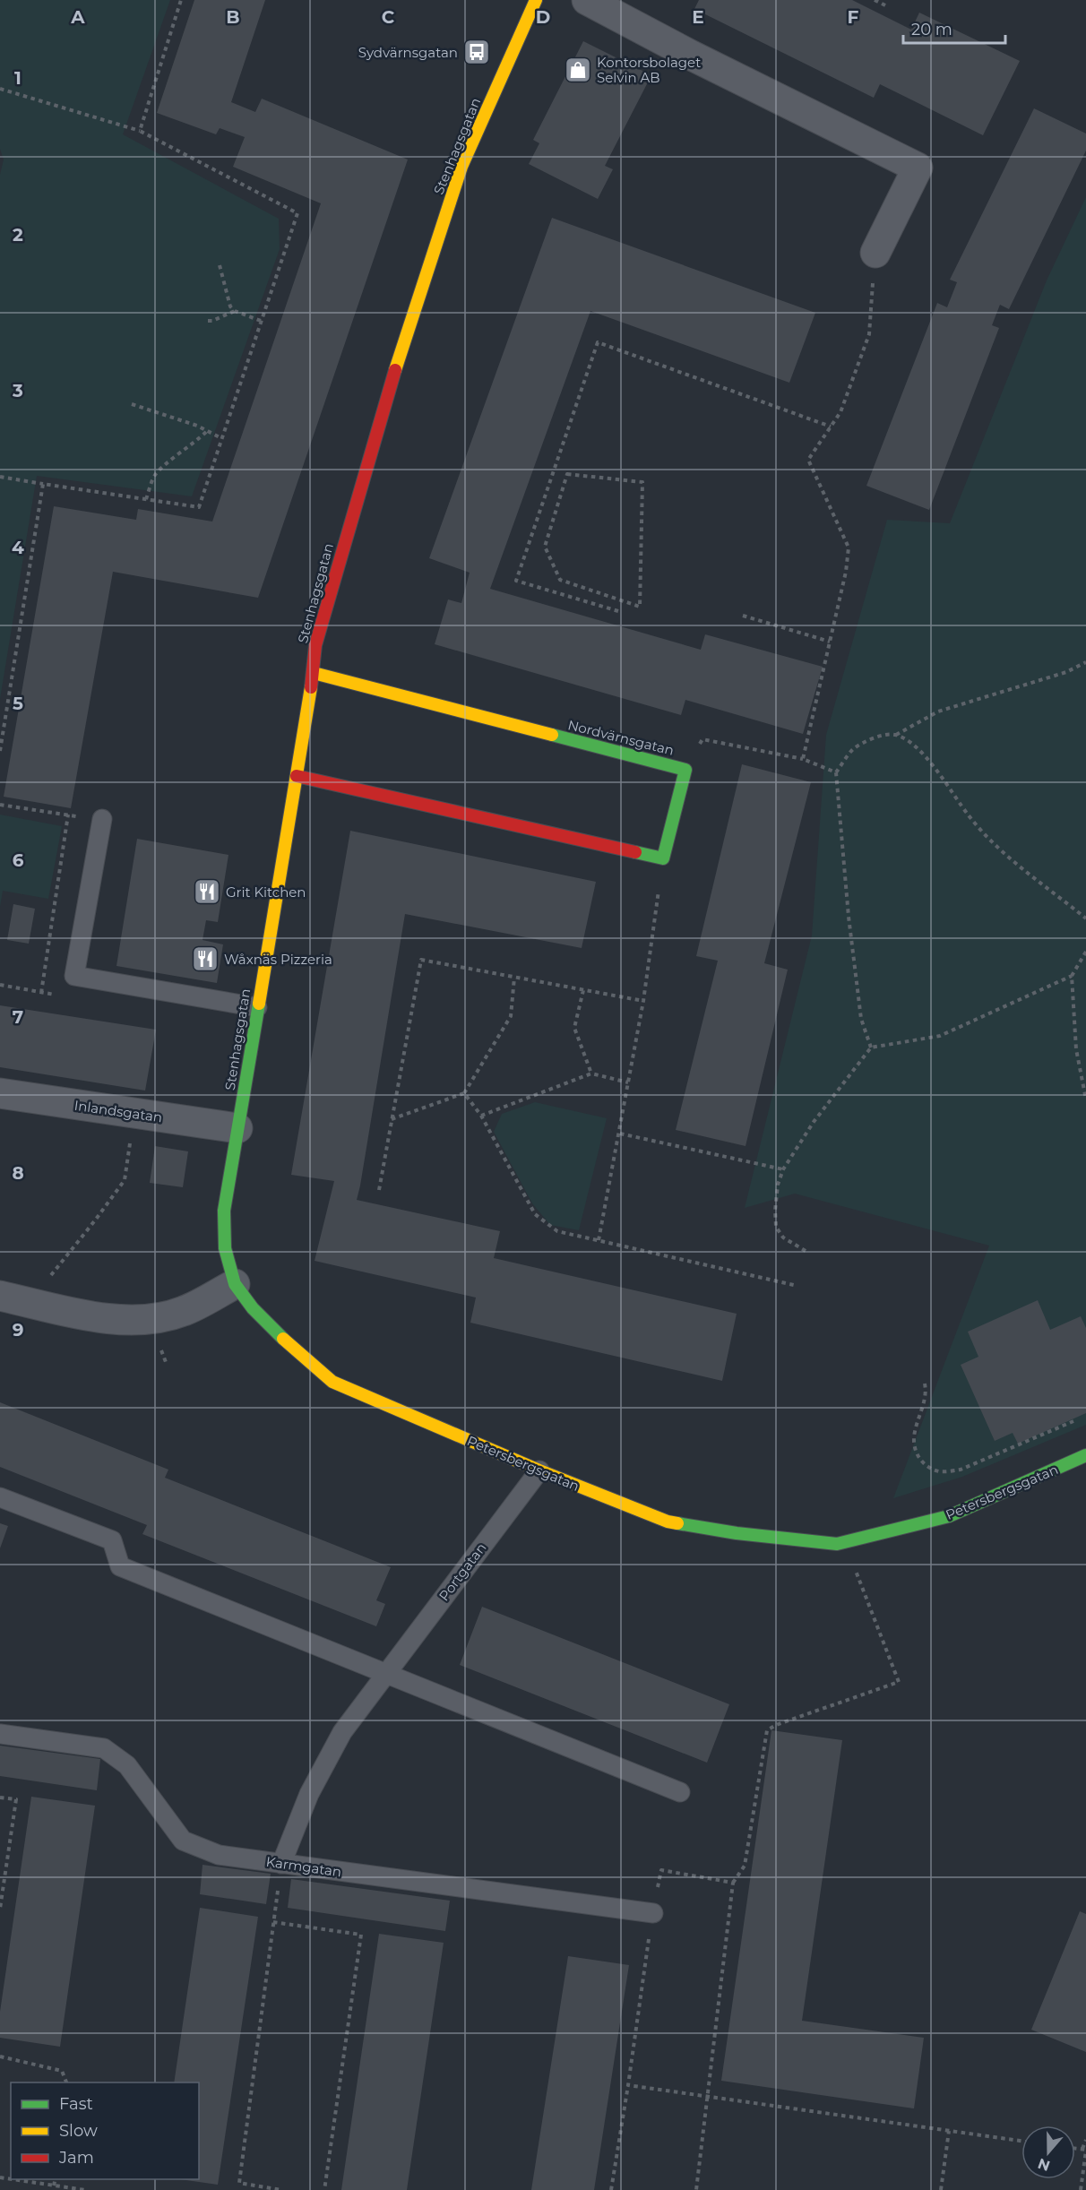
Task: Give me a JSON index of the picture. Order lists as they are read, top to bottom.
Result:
{
  "streets": {
    "street": [
      "Stenhagsgatan",
      "Nordvärnsgatan",
      "Inlandsgatan",
      "Petersbergsgatan"
    ],
    "lane": ["Portgatan", "Karmgatan"]
  },
  "crossings": [
    ["Stenhagsgatan", "Nordvärnsgatan"],
    ["Stenhagsgatan", "Inlandsgatan"],
    ["Stenhagsgatan", "Petersbergsgatan"],
    ["Petersbergsgatan", "Portgatan"],
    ["Portgatan", "Karmgatan"]
  ],
  "places": {
    "bus stop": ["Sydvärnsgatan"],
    "shop": ["Kontorsbolaget Selvin AB"],
    "restaurant": ["Grit Kitchen", "Wåxnäs Pizzeria"]
  },
  "legend": ["Fast", "Slow", "Jam"],
  "scale_bar": "20 m",
  "north": "bottom",
  "grid": {
    "columns": [
      "A",
      "B",
      "C",
      "D",
      "E",
      "F"
    ],
    "rows": [
      "1",
      "2",
      "3",
      "4",
      "5",
      "6",
      "7",
      "8",
      "9"
    ]
  }
}
